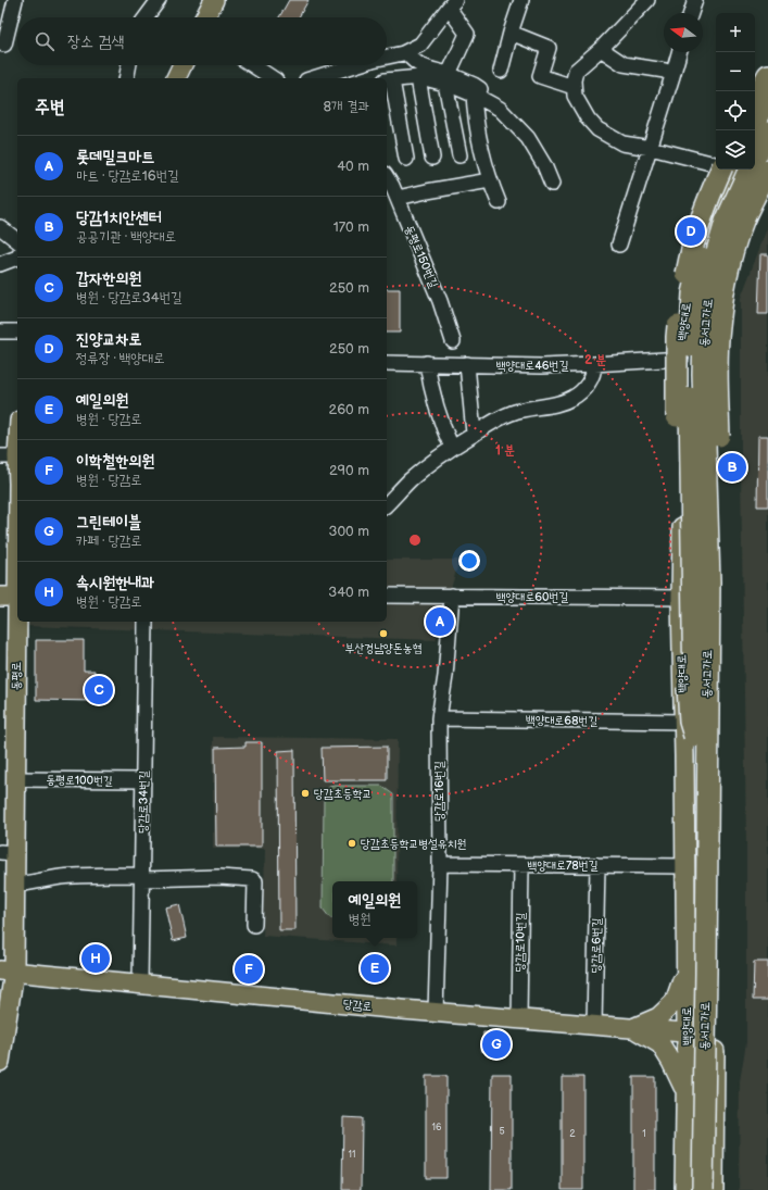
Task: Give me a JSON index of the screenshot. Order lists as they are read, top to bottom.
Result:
{
  "streets": {
    "highway": ["동서고가로"],
    "main road": ["백양대로", "동평로", "당감로"],
    "street": [
      "동평로150번길",
      "백양대로46번길",
      "백양대로60번길",
      "백양대로68번길",
      "동평로100번길",
      "당감로16번길",
      "당감로34번길",
      "백양대로78번길",
      "당감로10번길",
      "당감로6번길"
    ]
  },
  "crossings": [
    ["백양대로", "동서고가로"],
    ["백양대로", "백양대로46번길"],
    ["백양대로", "백양대로60번길"],
    ["백양대로", "백양대로68번길"],
    ["백양대로", "백양대로78번길"],
    ["백양대로", "당감로"],
    ["동서고가로", "백양대로68번길"],
    ["백양대로60번길", "당감로16번길"],
    ["동평로", "동평로100번길"],
    ["동평로", "당감로"],
    ["백양대로68번길", "당감로16번길"],
    ["동평로100번길", "당감로34번길"],
    ["당감로16번길", "백양대로78번길"],
    ["당감로16번길", "당감로"],
    ["당감로34번길", "당감로"],
    ["백양대로78번길", "당감로10번길"],
    ["백양대로78번길", "당감로6번길"],
    ["당감로10번길", "당감로"],
    ["당감로6번길", "당감로"]
  ],
  "places": ["부산경남양돈농협", "당감초등학교", "당감초등학교병설유치원"],
  "house_numbers": [
    "16",
    "5",
    "2",
    "1",
    "11"
  ],
  "north": "left",
  "page": {
    "map_buttons": ["+", "−"],
    "search": "장소 검색",
    "heading": ["주변", "8개 결과"],
    "list": [
      {
        "mark": "A",
        "name": "롯데밀크마트",
        "note": "마트 · 당감로16번길",
        "value": "40 m"
      },
      {
        "mark": "B",
        "name": "당감1치안센터",
        "note": "공공기관 · 백양대로",
        "value": "170 m"
      },
      {
        "mark": "C",
        "name": "갑자한의원",
        "note": "병원 · 당감로34번길",
        "value": "250 m"
      },
      {
        "mark": "D",
        "name": "진양교차로",
        "note": "정류장 · 백양대로",
        "value": "250 m"
      },
      {
        "mark": "E",
        "name": "예일의원",
        "note": "병원 · 당감로",
        "value": "260 m"
      },
      {
        "mark": "F",
        "name": "이학철한의원",
        "note": "병원 · 당감로",
        "value": "290 m"
      },
      {
        "mark": "G",
        "name": "그린테이블",
        "note": "카페 · 당감로",
        "value": "300 m"
      },
      {
        "mark": "H",
        "name": "속시원한내과",
        "note": "병원 · 당감로",
        "value": "340 m"
      }
    ],
    "pins": [
      "D",
      "B",
      "A",
      "C",
      "H",
      "E",
      "F",
      "G"
    ],
    "popup": ["예일의원", "병원"]
  },
  "rings": ["2 분", "1 분"]
}
